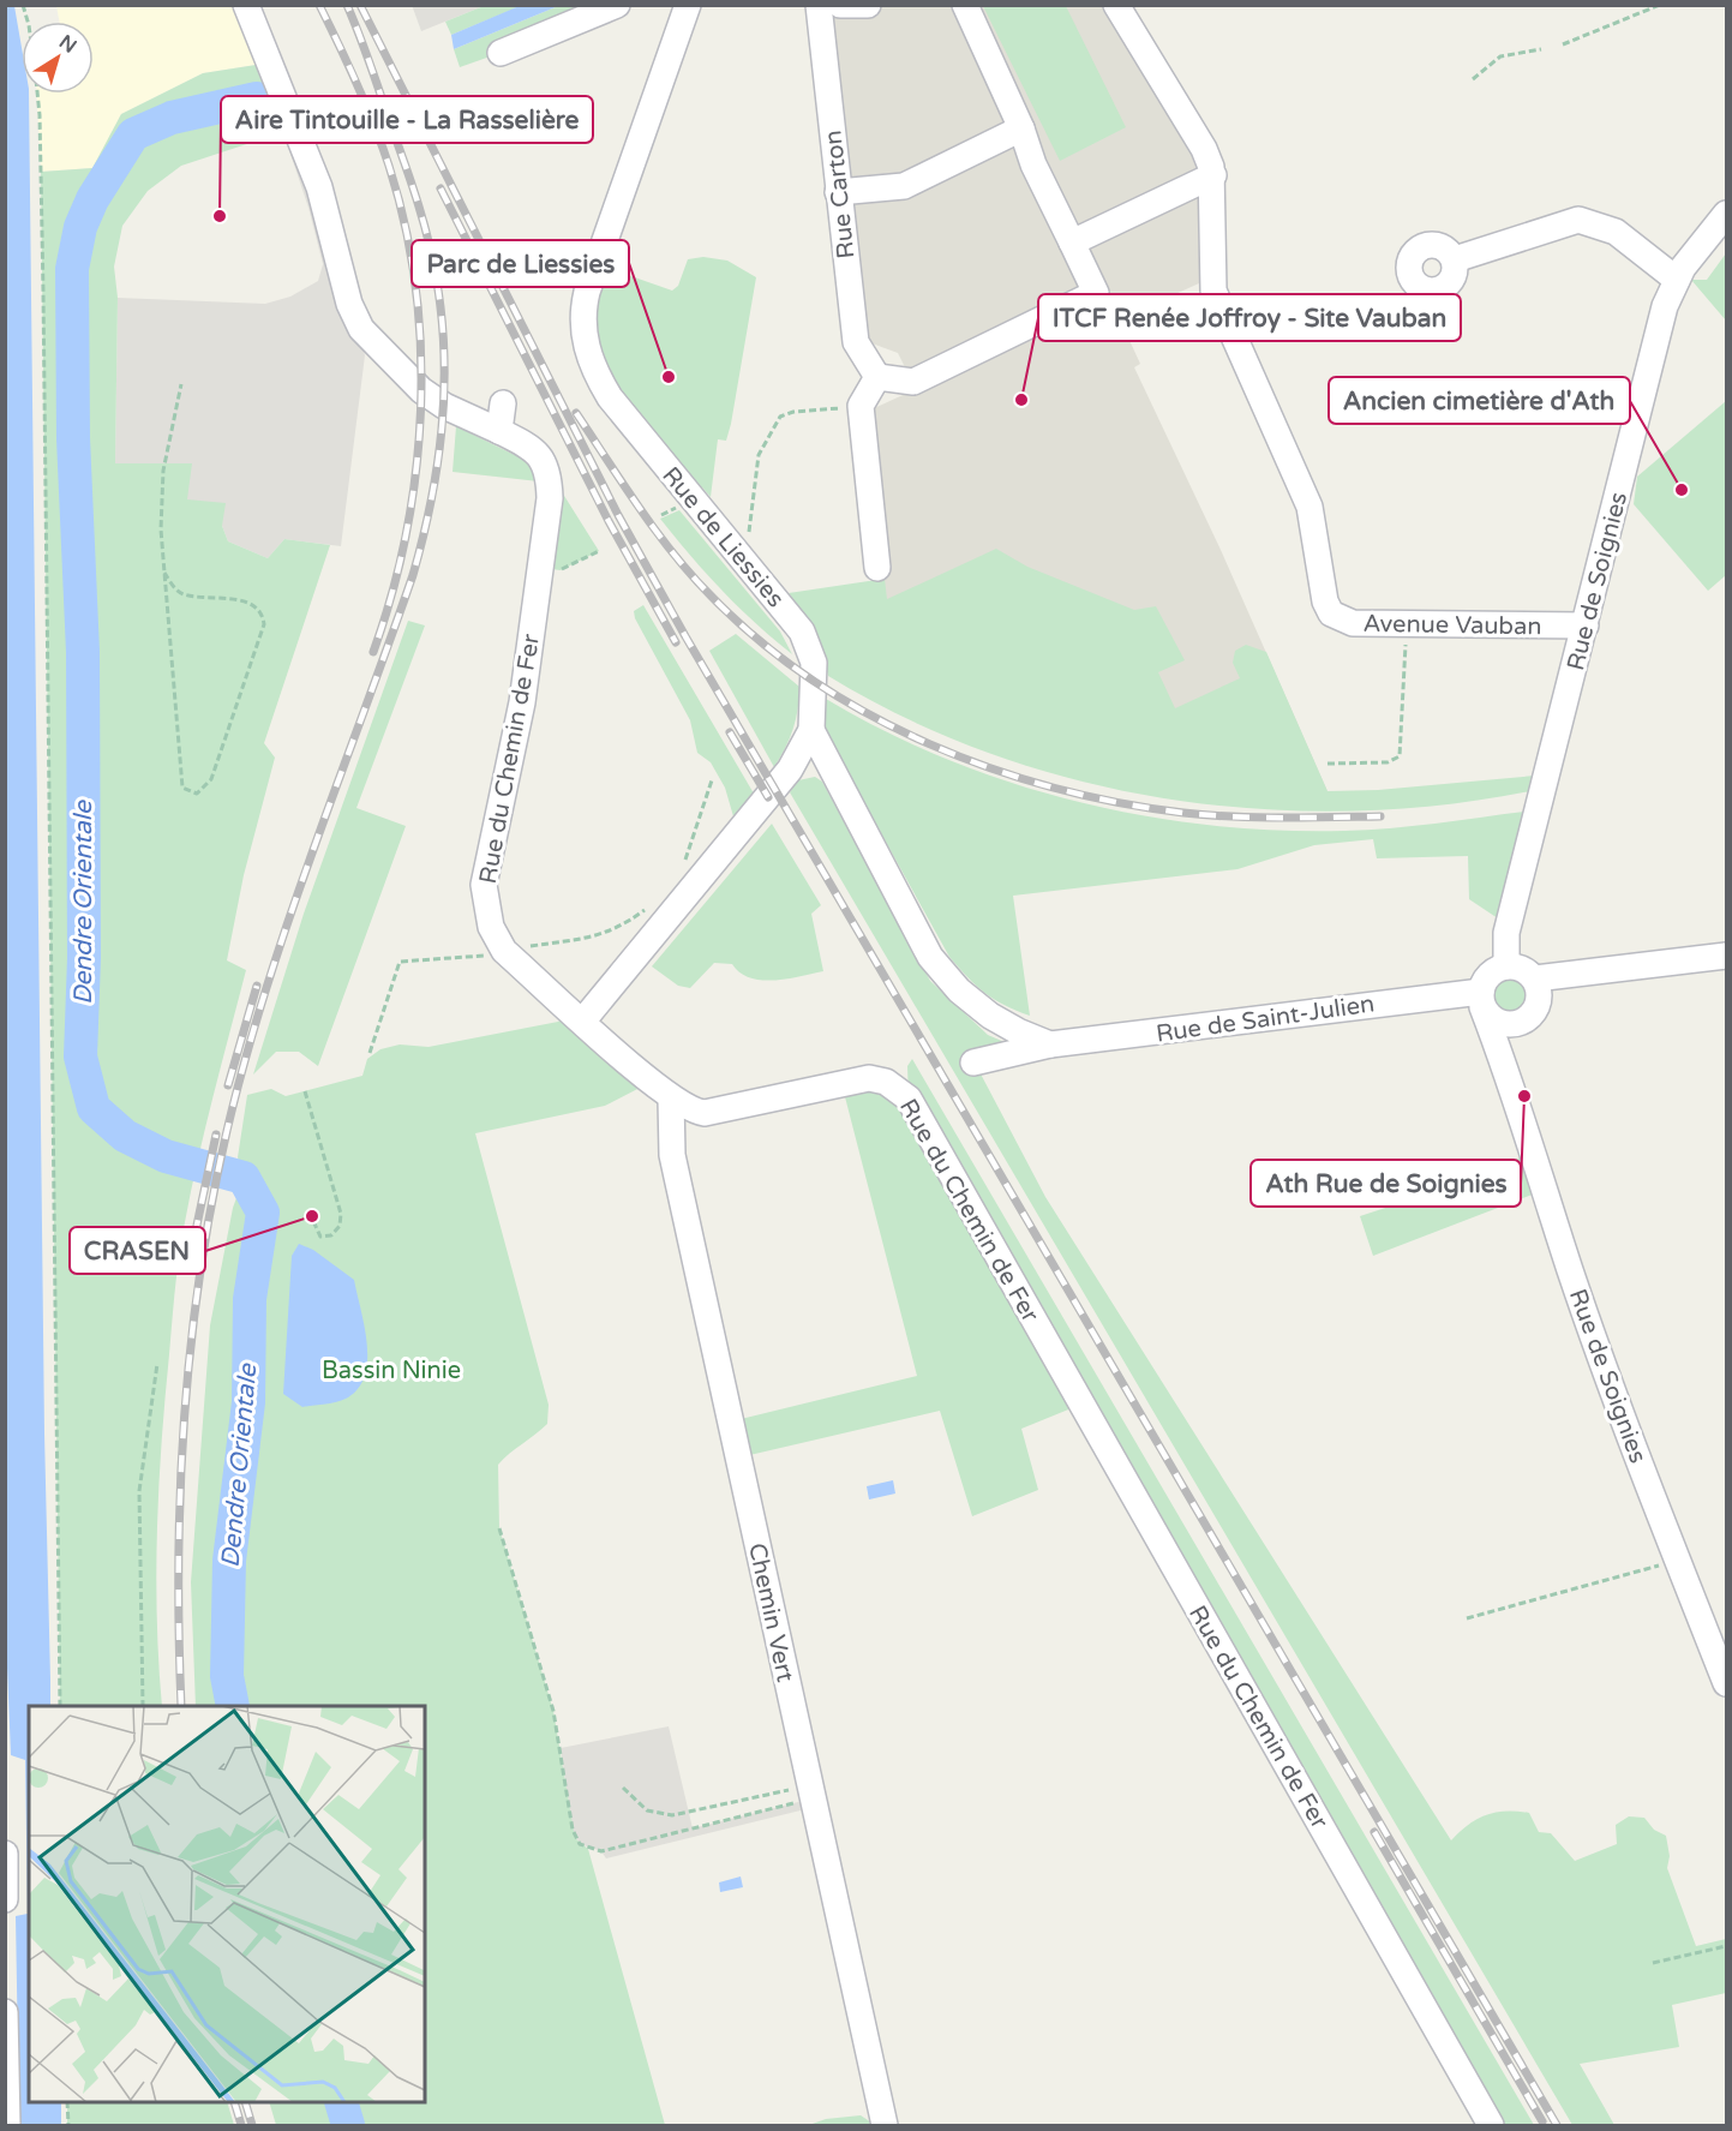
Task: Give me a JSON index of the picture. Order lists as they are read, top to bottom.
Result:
{
  "streets": {
    "street": [
      "Rue Carton",
      "Rue de Liessies",
      "Rue de Soignies",
      "Avenue Vauban",
      "Rue du Chemin de Fer",
      "Rue de Saint-Julien",
      "Chemin Vert"
    ]
  },
  "crossings": [
    ["Rue de Liessies", "Rue du Chemin de Fer"],
    ["Rue de Liessies", "Rue de Saint-Julien"],
    ["Rue de Soignies", "Avenue Vauban"],
    ["Rue de Soignies", "Rue de Saint-Julien"],
    ["Rue du Chemin de Fer", "Chemin Vert"]
  ],
  "water": ["Dendre Orientale"],
  "parks": ["Bassin Ninie"],
  "places": [
    "Aire Tintouille - La Rasselière",
    "Parc de Liessies",
    "ITCF Renée Joffroy - Site Vauban",
    "Ancien cimetière d'Ath",
    "Ath Rue de Soignies",
    "CRASEN"
  ],
  "north": "top right"
}
